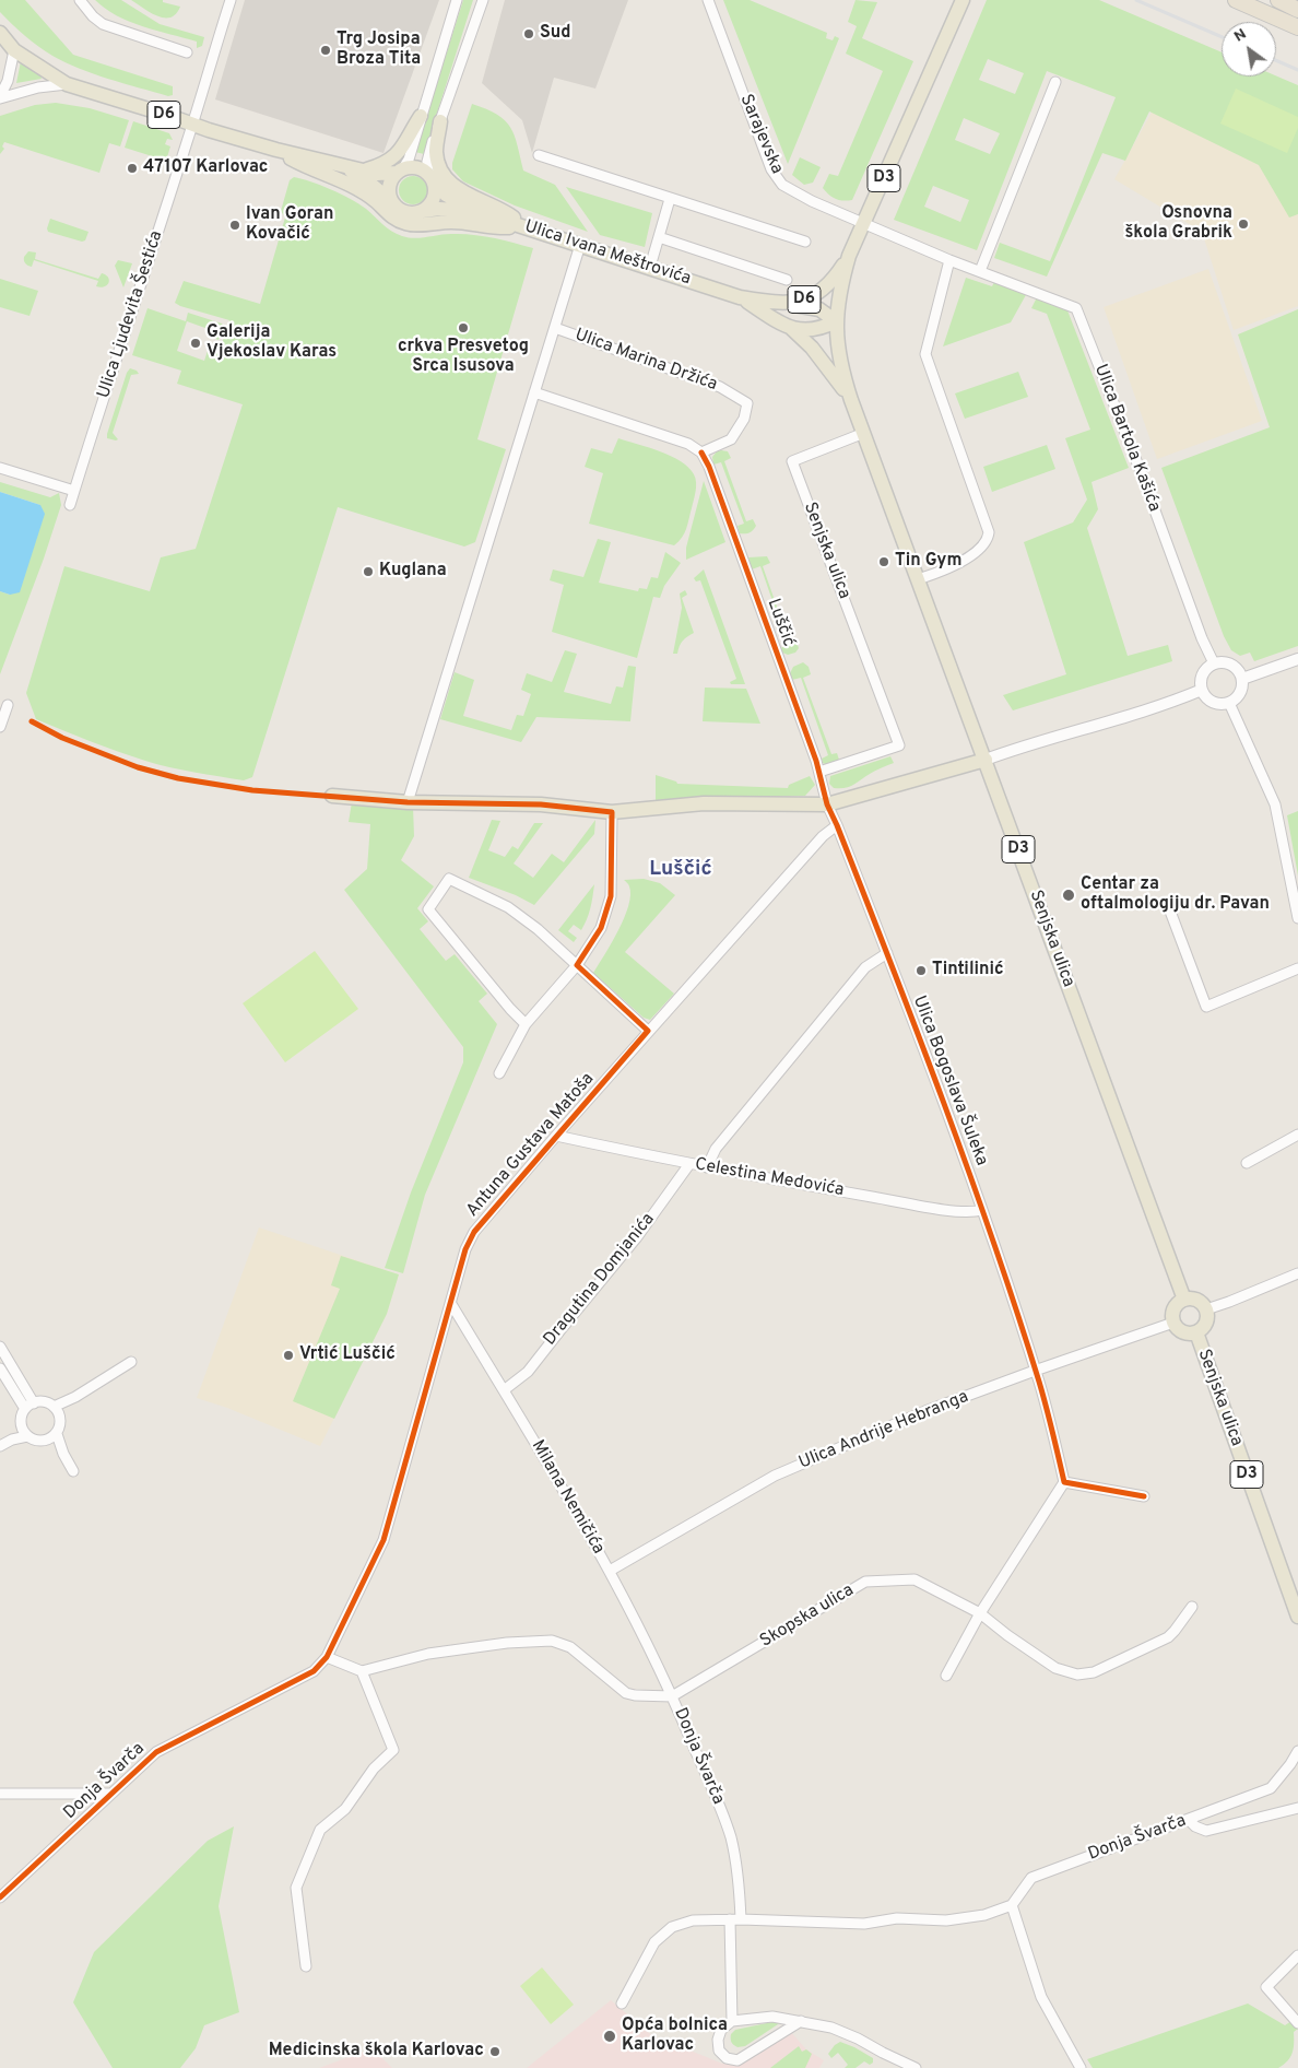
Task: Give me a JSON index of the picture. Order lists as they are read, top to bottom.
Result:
{
  "streets": {
    "main road": [
      "D6",
      "D3",
      "Ulica Ivana Meštrovića",
      "Senjska ulica"
    ],
    "street": [
      "Sarajevska",
      "Ulica Ljudevita Šestića",
      "Ulica Marina Držića",
      "Ulica Bartola Kašića",
      "Luščić",
      "Ulica Bogoslava Šuleka",
      "Antuna Gustava Matoša",
      "Celestina Medovića",
      "Dragutina Domjanića",
      "Ulica Andrije Hebranga",
      "Milana Nemičića",
      "Skopska ulica",
      "Donja Švarča"
    ]
  },
  "crossings": [
    ["D6", "D3"],
    ["D6", "Ulica Ivana Meštrovića"],
    ["Sarajevska", "D3"],
    ["Sarajevska", "Ulica Bartola Kašića"],
    ["D3", "Ulica Bartola Kašića"],
    ["D3", "Senjska ulica"],
    ["Ulica Ivana Meštrovića", "Ulica Ljudevita Šestića"],
    ["Ulica Ivana Meštrovića", "Ulica Marina Držića"],
    ["Ulica Marina Držića", "Luščić"],
    ["Senjska ulica", "Luščić"],
    ["Senjska ulica", "Ulica Andrije Hebranga"],
    ["Luščić", "Ulica Bogoslava Šuleka"],
    ["Ulica Bogoslava Šuleka", "Antuna Gustava Matoša"],
    ["Ulica Bogoslava Šuleka", "Celestina Medovića"],
    ["Ulica Bogoslava Šuleka", "Ulica Andrije Hebranga"],
    ["Antuna Gustava Matoša", "Celestina Medovića"],
    ["Antuna Gustava Matoša", "Milana Nemičića"],
    ["Antuna Gustava Matoša", "Donja Švarča"],
    ["Celestina Medovića", "Dragutina Domjanića"],
    ["Dragutina Domjanića", "Milana Nemičića"],
    ["Ulica Andrije Hebranga", "Milana Nemičića"],
    ["Milana Nemičića", "Skopska ulica"],
    ["Milana Nemičića", "Donja Švarča"],
    ["Skopska ulica", "Donja Švarča"]
  ],
  "districts": ["Luščić"],
  "places": [
    "Sud",
    "Trg Josipa Broza Tita",
    "47107 Karlovac",
    "Osnovna škola Grabrik",
    "Ivan Goran Kovačić",
    "crkva Presvetog Srca Isusova",
    "Galerija Vjekoslav Karas",
    "Tin Gym",
    "Kuglana",
    "Centar za oftalmologiju dr. Pavan",
    "Tintilinić",
    "Vrtić Luščić",
    "Opća bolnica Karlovac",
    "Medicinska škola Karlovac"
  ],
  "north": "top left"
}
